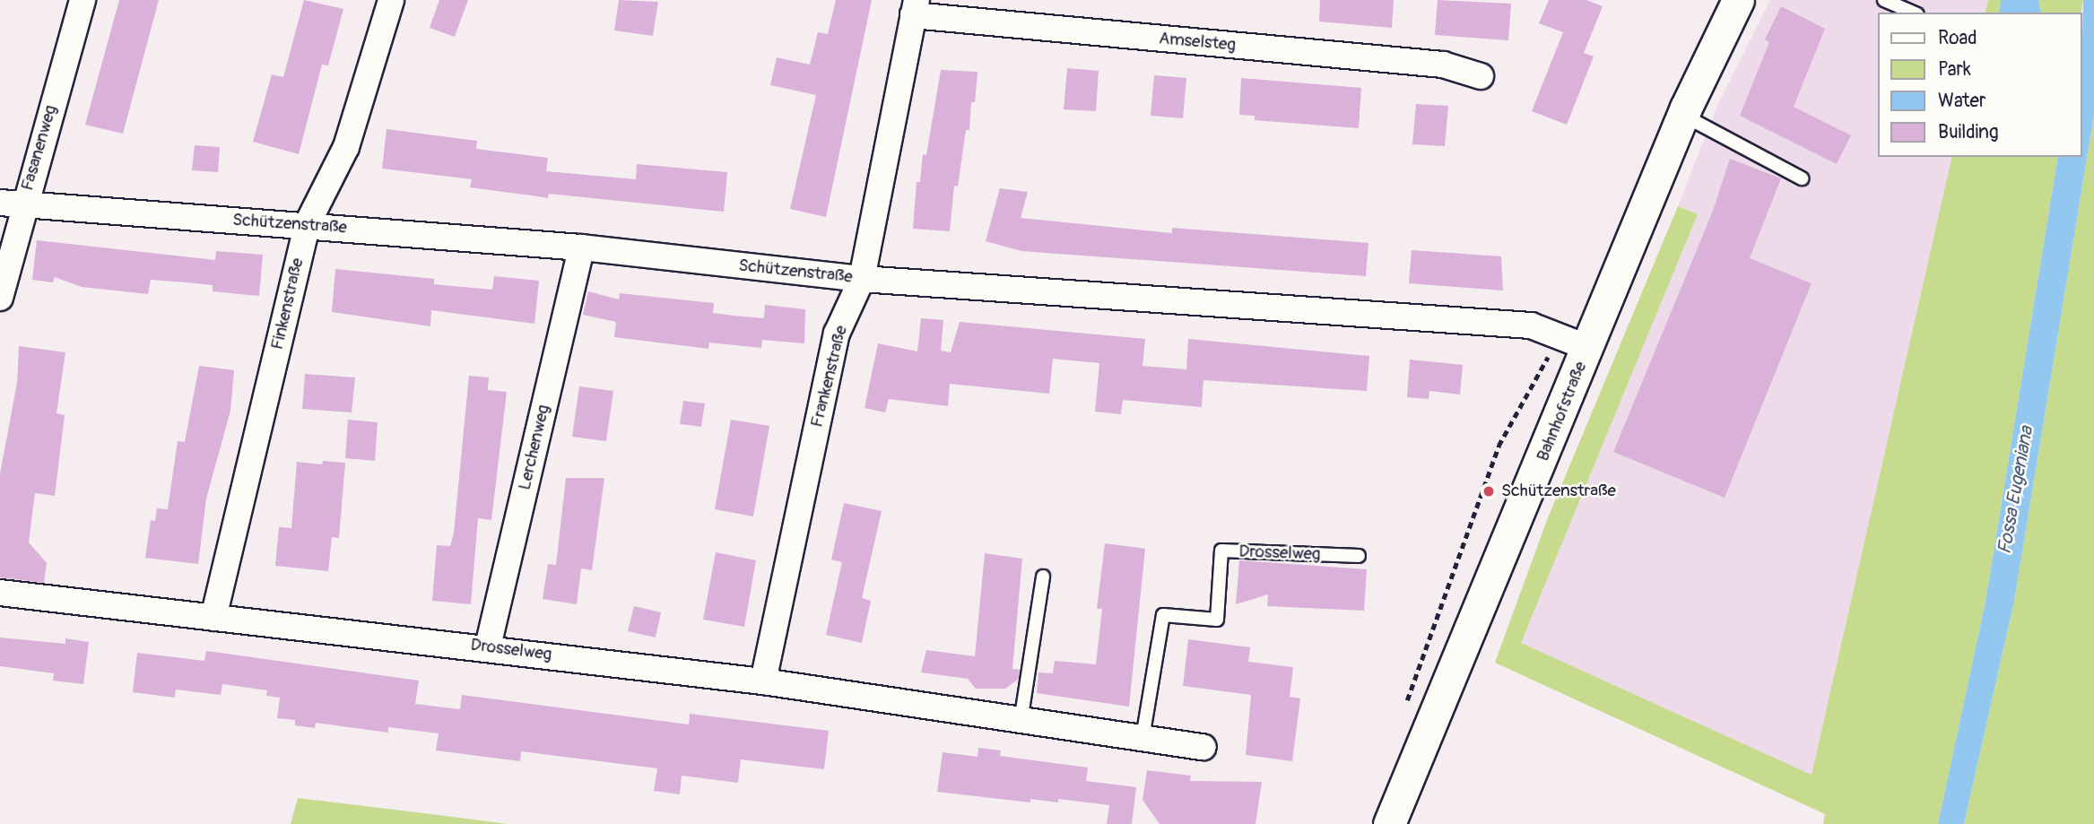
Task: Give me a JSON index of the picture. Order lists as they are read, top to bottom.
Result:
{
  "streets": {
    "street": [
      "Amselsteg",
      "Fasanenweg",
      "Schützenstraße",
      "Finkenstraße",
      "Frankenstraße",
      "Bahnhofstraße",
      "Lerchenweg",
      "Drosselweg"
    ]
  },
  "crossings": [
    ["Amselsteg", "Frankenstraße"],
    ["Fasanenweg", "Schützenstraße"],
    ["Schützenstraße", "Finkenstraße"],
    ["Schützenstraße", "Frankenstraße"],
    ["Schützenstraße", "Bahnhofstraße"],
    ["Schützenstraße", "Lerchenweg"],
    ["Finkenstraße", "Drosselweg"],
    ["Frankenstraße", "Drosselweg"],
    ["Lerchenweg", "Drosselweg"]
  ],
  "water": ["Fossa Eugeniana"],
  "places": ["Schützenstraße"],
  "legend": [
    "Road",
    "Park",
    "Water",
    "Building"
  ]
}
